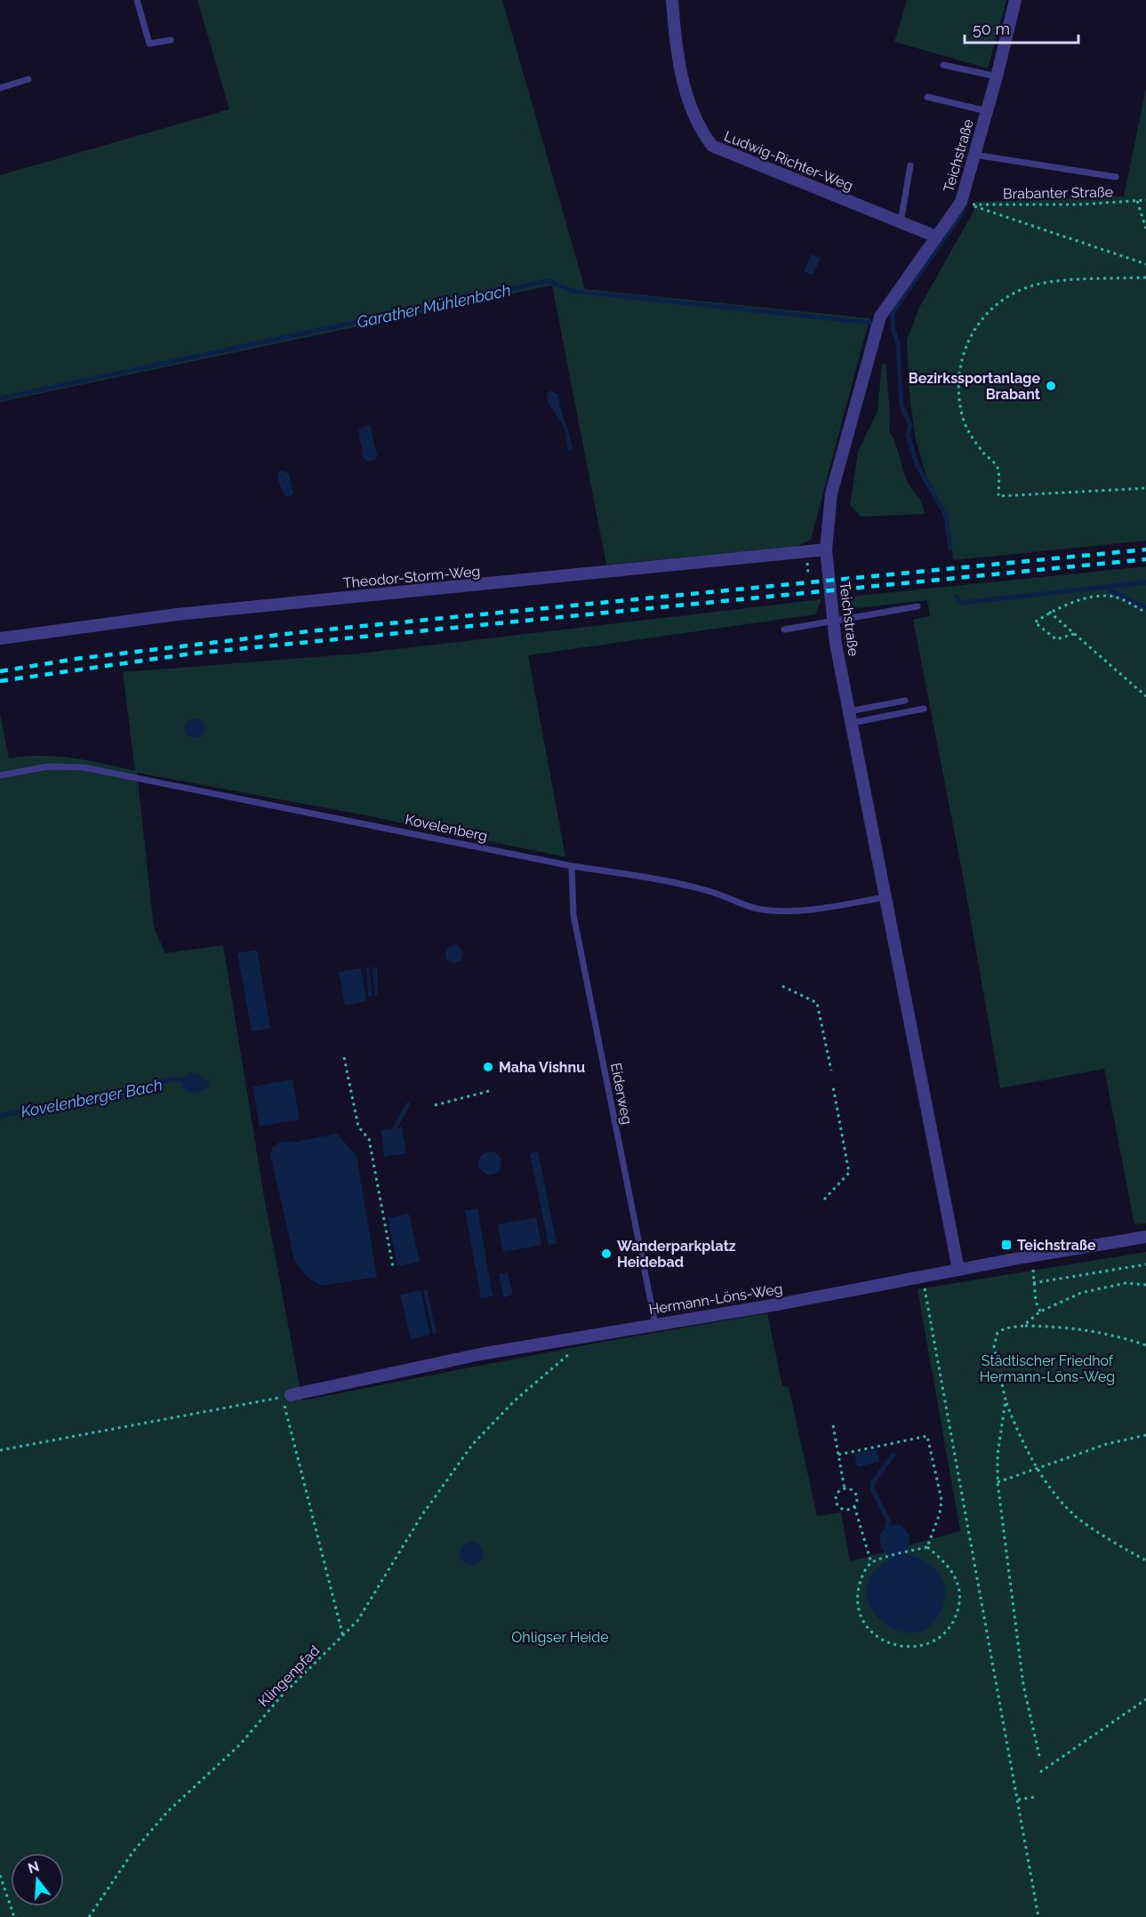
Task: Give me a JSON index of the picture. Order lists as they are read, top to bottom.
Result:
{
  "streets": {
    "street": [
      "Teichstraße",
      "Ludwig-Richter-Weg",
      "Theodor-Storm-Weg",
      "Hermann-Löns-Weg"
    ],
    "lane": ["Kovelenberg", "Eiderweg"],
    "path": ["Brabanter Straße", "Klingenpfad"]
  },
  "crossings": [
    ["Teichstraße", "Ludwig-Richter-Weg"],
    ["Teichstraße", "Theodor-Storm-Weg"],
    ["Teichstraße", "Kovelenberg"],
    ["Teichstraße", "Hermann-Löns-Weg"],
    ["Kovelenberg", "Eiderweg"],
    ["Eiderweg", "Hermann-Löns-Weg"],
    ["Hermann-Löns-Weg", "Klingenpfad"]
  ],
  "water": ["Garather Mühlenbach", "Kovelenberger Bach"],
  "parks": ["Städtischer Friedhof Hermann-Löns-Weg", "Ohligser Heide"],
  "places": {
    "other": ["Bezirkssportanlage Brabant", "Maha Vishnu", "Wanderparkplatz Heidebad"],
    "transit": ["Teichstraße"]
  },
  "scale_bar": "50 m",
  "north": "top"
}
